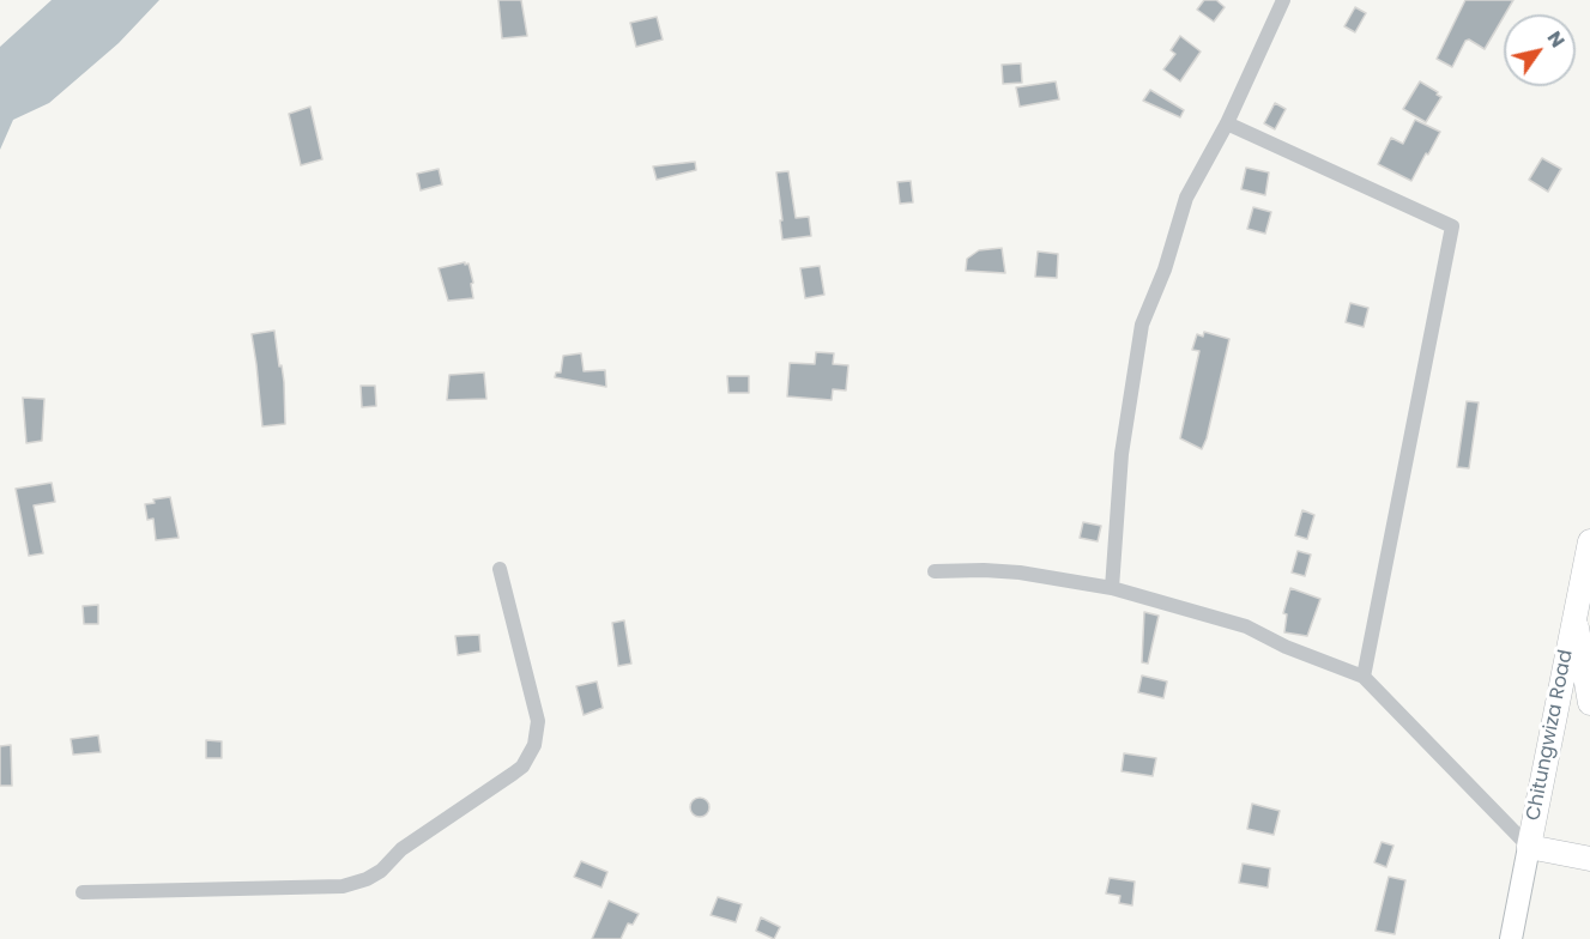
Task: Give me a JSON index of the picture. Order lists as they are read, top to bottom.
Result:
{
  "streets": {
    "main road": ["Chitungwiza Road"]
  },
  "north": "top right"
}
